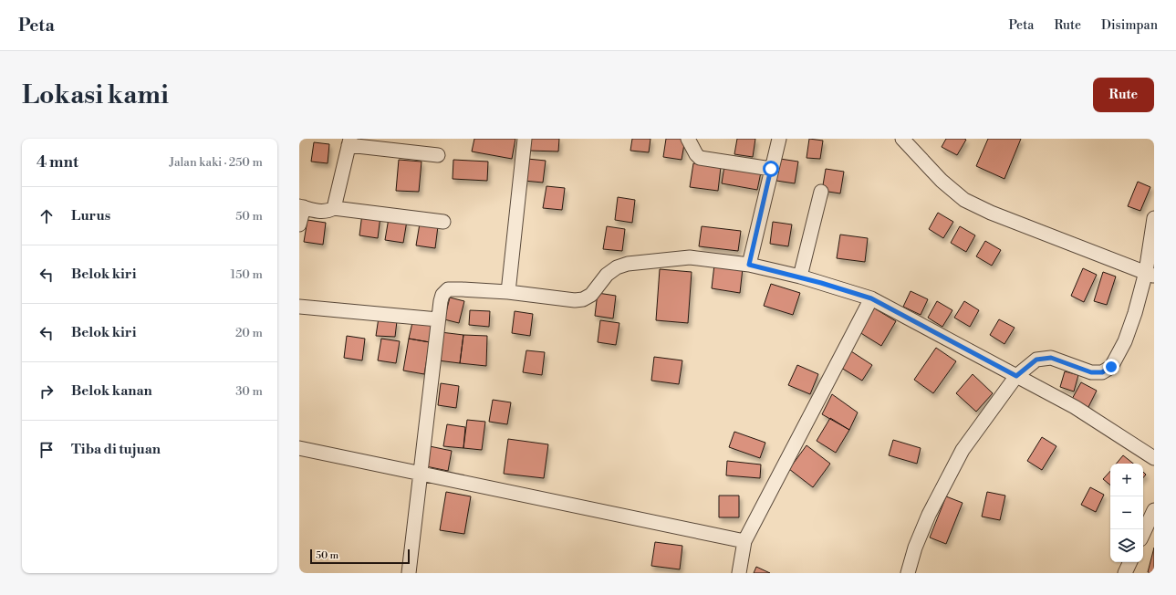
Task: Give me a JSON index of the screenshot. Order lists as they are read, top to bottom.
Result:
{
  "scale_bar": "50 m",
  "page": {
    "header": "Peta",
    "nav": ["Peta", "Rute", "Disimpan"],
    "buttons": "Rute",
    "title": "Lokasi kami",
    "heading": ["4 mnt", "Jalan kaki · 250 m"],
    "list": [
      ["Lurus", "50 m"],
      ["Belok kiri", "150 m"],
      ["Belok kiri", "20 m"],
      ["Belok kanan", "30 m"],
      "Tiba di tujuan"
    ],
    "map_buttons": ["+", "−"],
    "scale": "50 m"
  }
}
